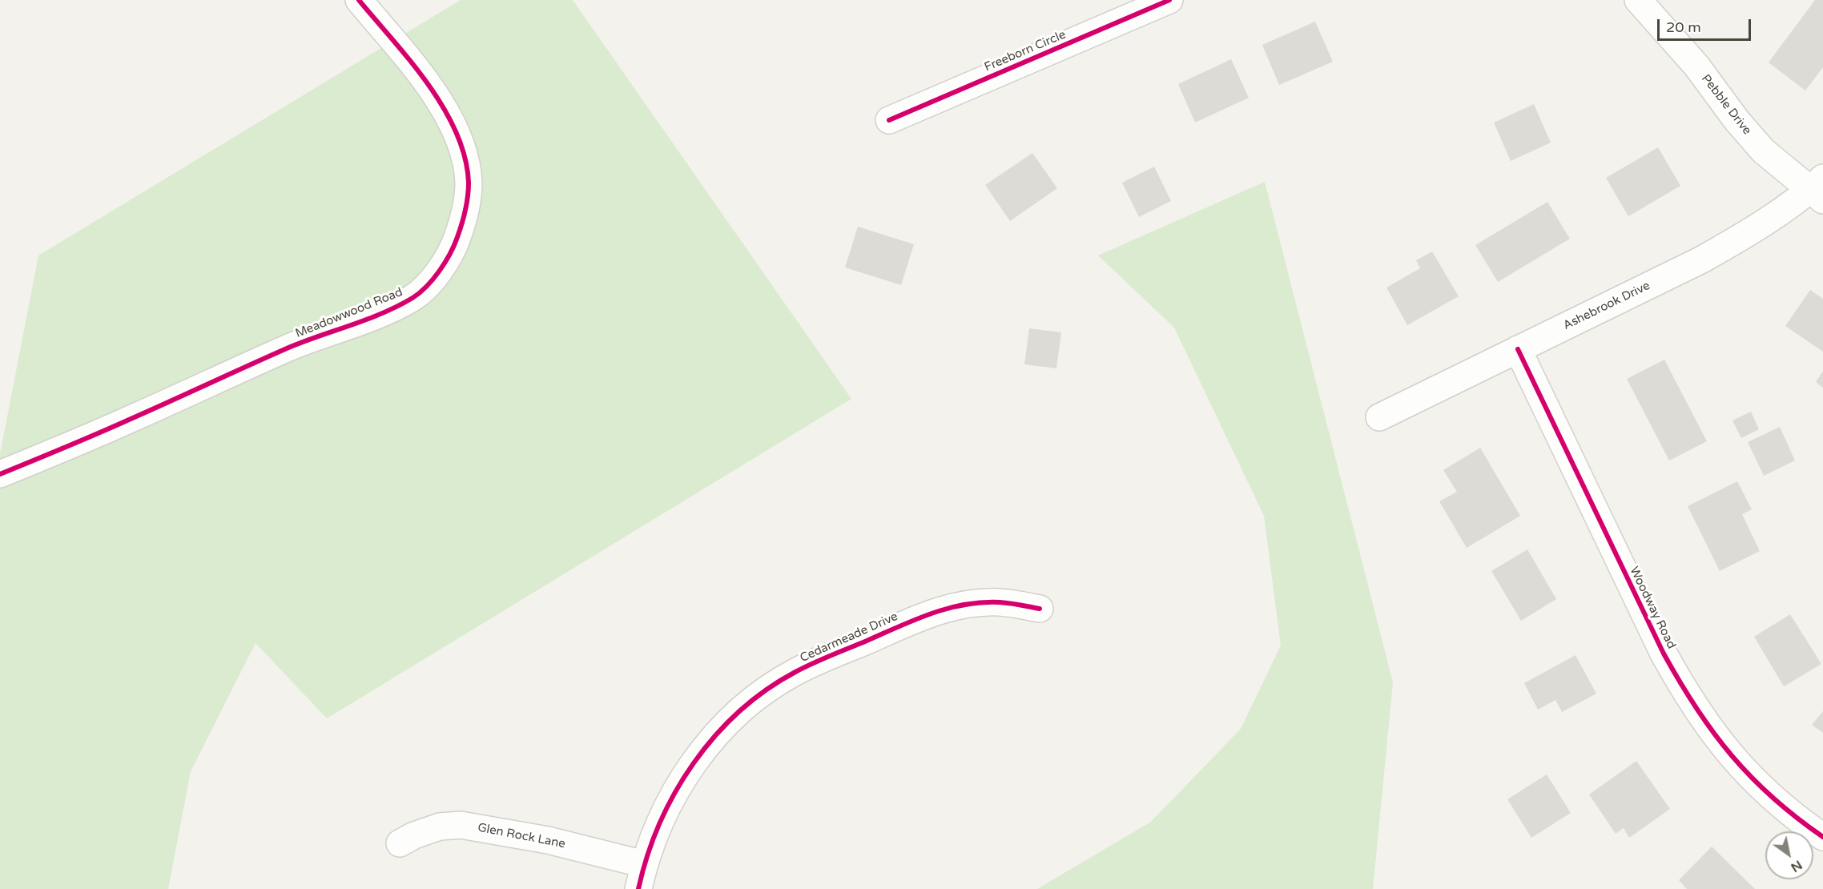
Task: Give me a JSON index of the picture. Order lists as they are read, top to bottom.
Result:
{
  "streets": {
    "street": [
      "Freeborn Circle",
      "Pebble Drive",
      "Ashebrook Drive",
      "Meadowwood Road",
      "Woodway Road",
      "Cedarmeade Drive",
      "Glen Rock Lane"
    ]
  },
  "crossings": [
    ["Pebble Drive", "Ashebrook Drive"],
    ["Ashebrook Drive", "Woodway Road"],
    ["Cedarmeade Drive", "Glen Rock Lane"]
  ],
  "scale_bar": "20 m",
  "north": "bottom right"
}
